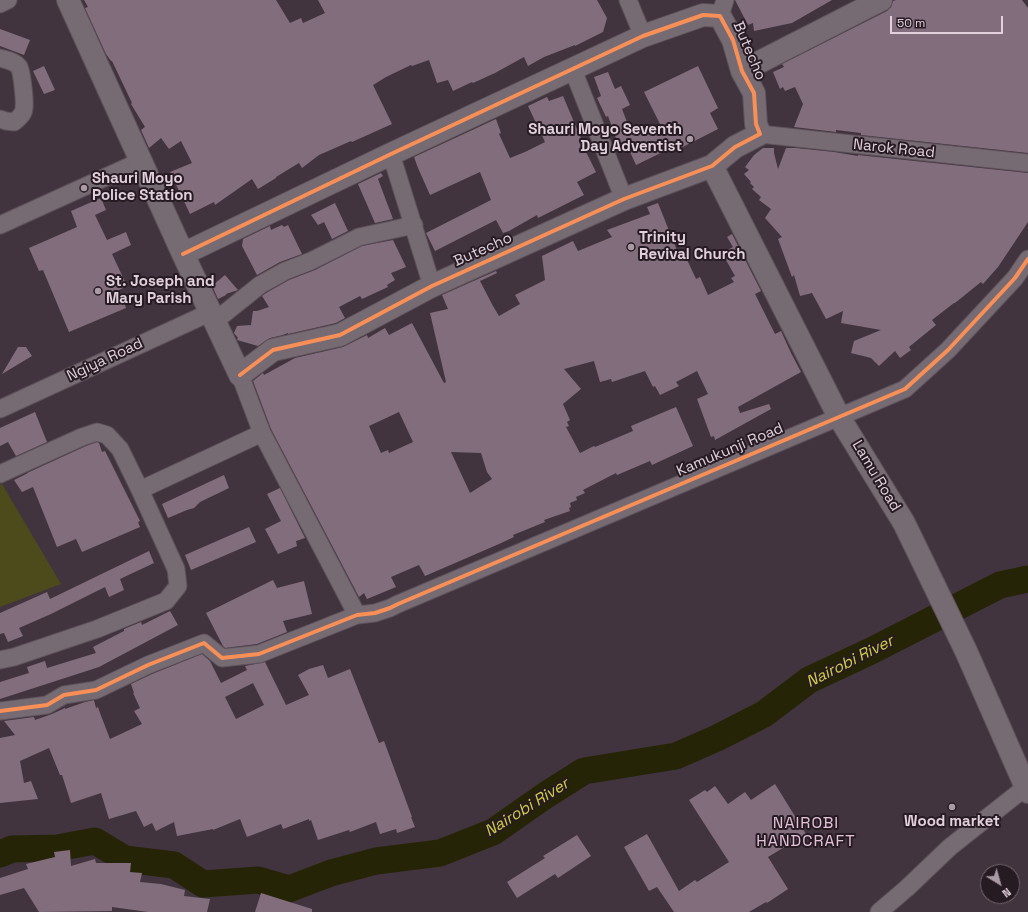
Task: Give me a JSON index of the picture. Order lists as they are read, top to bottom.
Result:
{
  "streets": {
    "street": [
      "Butecho",
      "Narok Road",
      "Ngiya Road",
      "Kamukunji Road",
      "Lamu Road"
    ]
  },
  "crossings": [
    ["Butecho", "Narok Road"],
    ["Butecho", "Lamu Road"],
    ["Kamukunji Road", "Lamu Road"]
  ],
  "districts": ["NAIROBI HANDCRAFT"],
  "water": ["Nairobi River"],
  "places": [
    "Shauri Moyo Seventh Day Adventist",
    "Shauri Moyo Police Station",
    "Trinity Revival Church",
    "St. Joseph and Mary Parish",
    "Wood market"
  ],
  "scale_bar": "50 m",
  "north": "bottom right"
}
